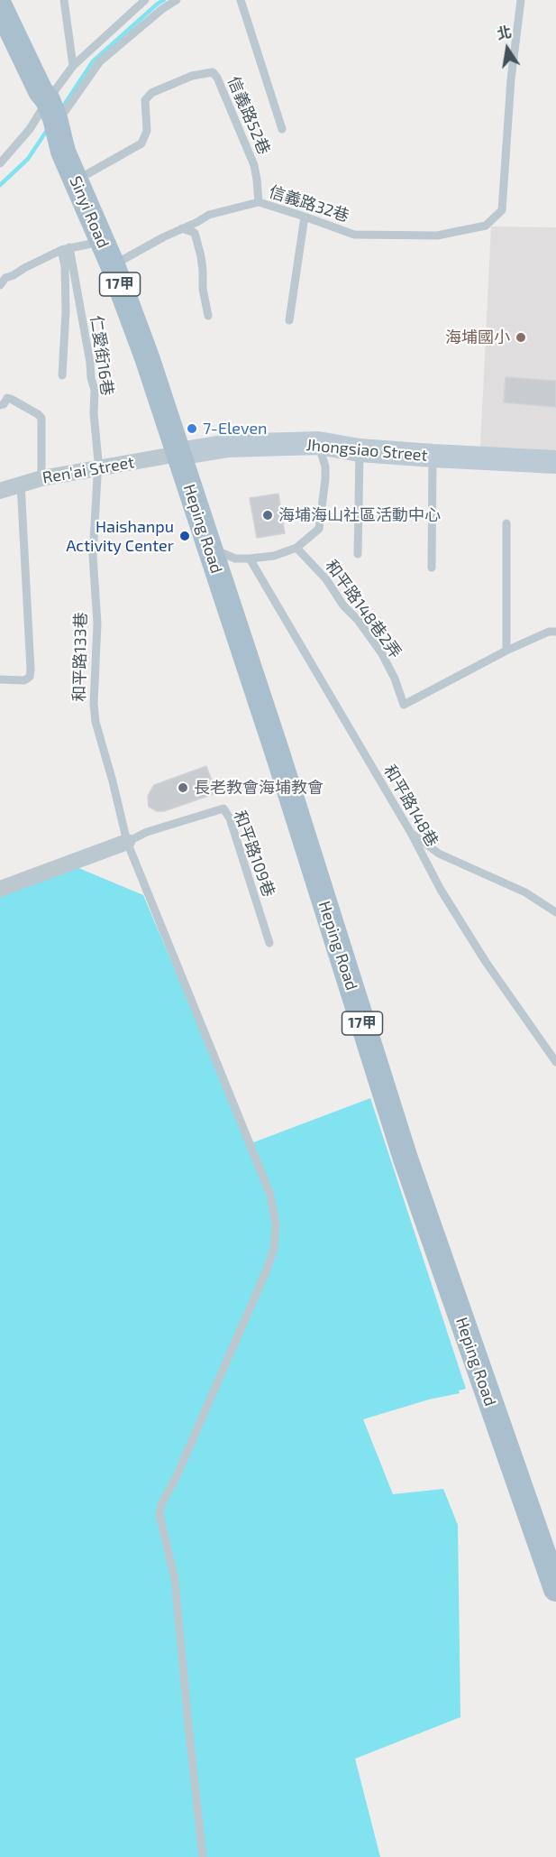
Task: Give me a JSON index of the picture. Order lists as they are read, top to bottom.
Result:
{
  "streets": {
    "main road": ["Sinyi Road", "17甲", "Heping Road"],
    "street": ["Jhongsiao Street", "Ren'ai Street"],
    "lane": [
      "信義路52巷",
      "信義路32巷",
      "仁愛街16巷",
      "和平路148巷2弄",
      "和平路133巷",
      "和平路148巷",
      "和平路109巷"
    ]
  },
  "crossings": [
    ["信義路52巷", "信義路32巷"],
    ["信義路52巷", "Sinyi Road"],
    ["信義路32巷", "Sinyi Road"],
    ["Sinyi Road", "Jhongsiao Street"],
    ["Sinyi Road", "Ren'ai Street"],
    ["Sinyi Road", "Heping Road"],
    ["仁愛街16巷", "Ren'ai Street"],
    ["仁愛街16巷", "和平路133巷"],
    ["Jhongsiao Street", "Ren'ai Street"],
    ["Jhongsiao Street", "Heping Road"],
    ["Ren'ai Street", "Heping Road"],
    ["Ren'ai Street", "和平路133巷"],
    ["和平路133巷", "和平路109巷"]
  ],
  "places": [
    "海埔國小",
    "7-Eleven",
    "海埔海山社區活動中心",
    "Haishanpu Activity Center",
    "長老教會海埔教會"
  ],
  "north": "top"
}
